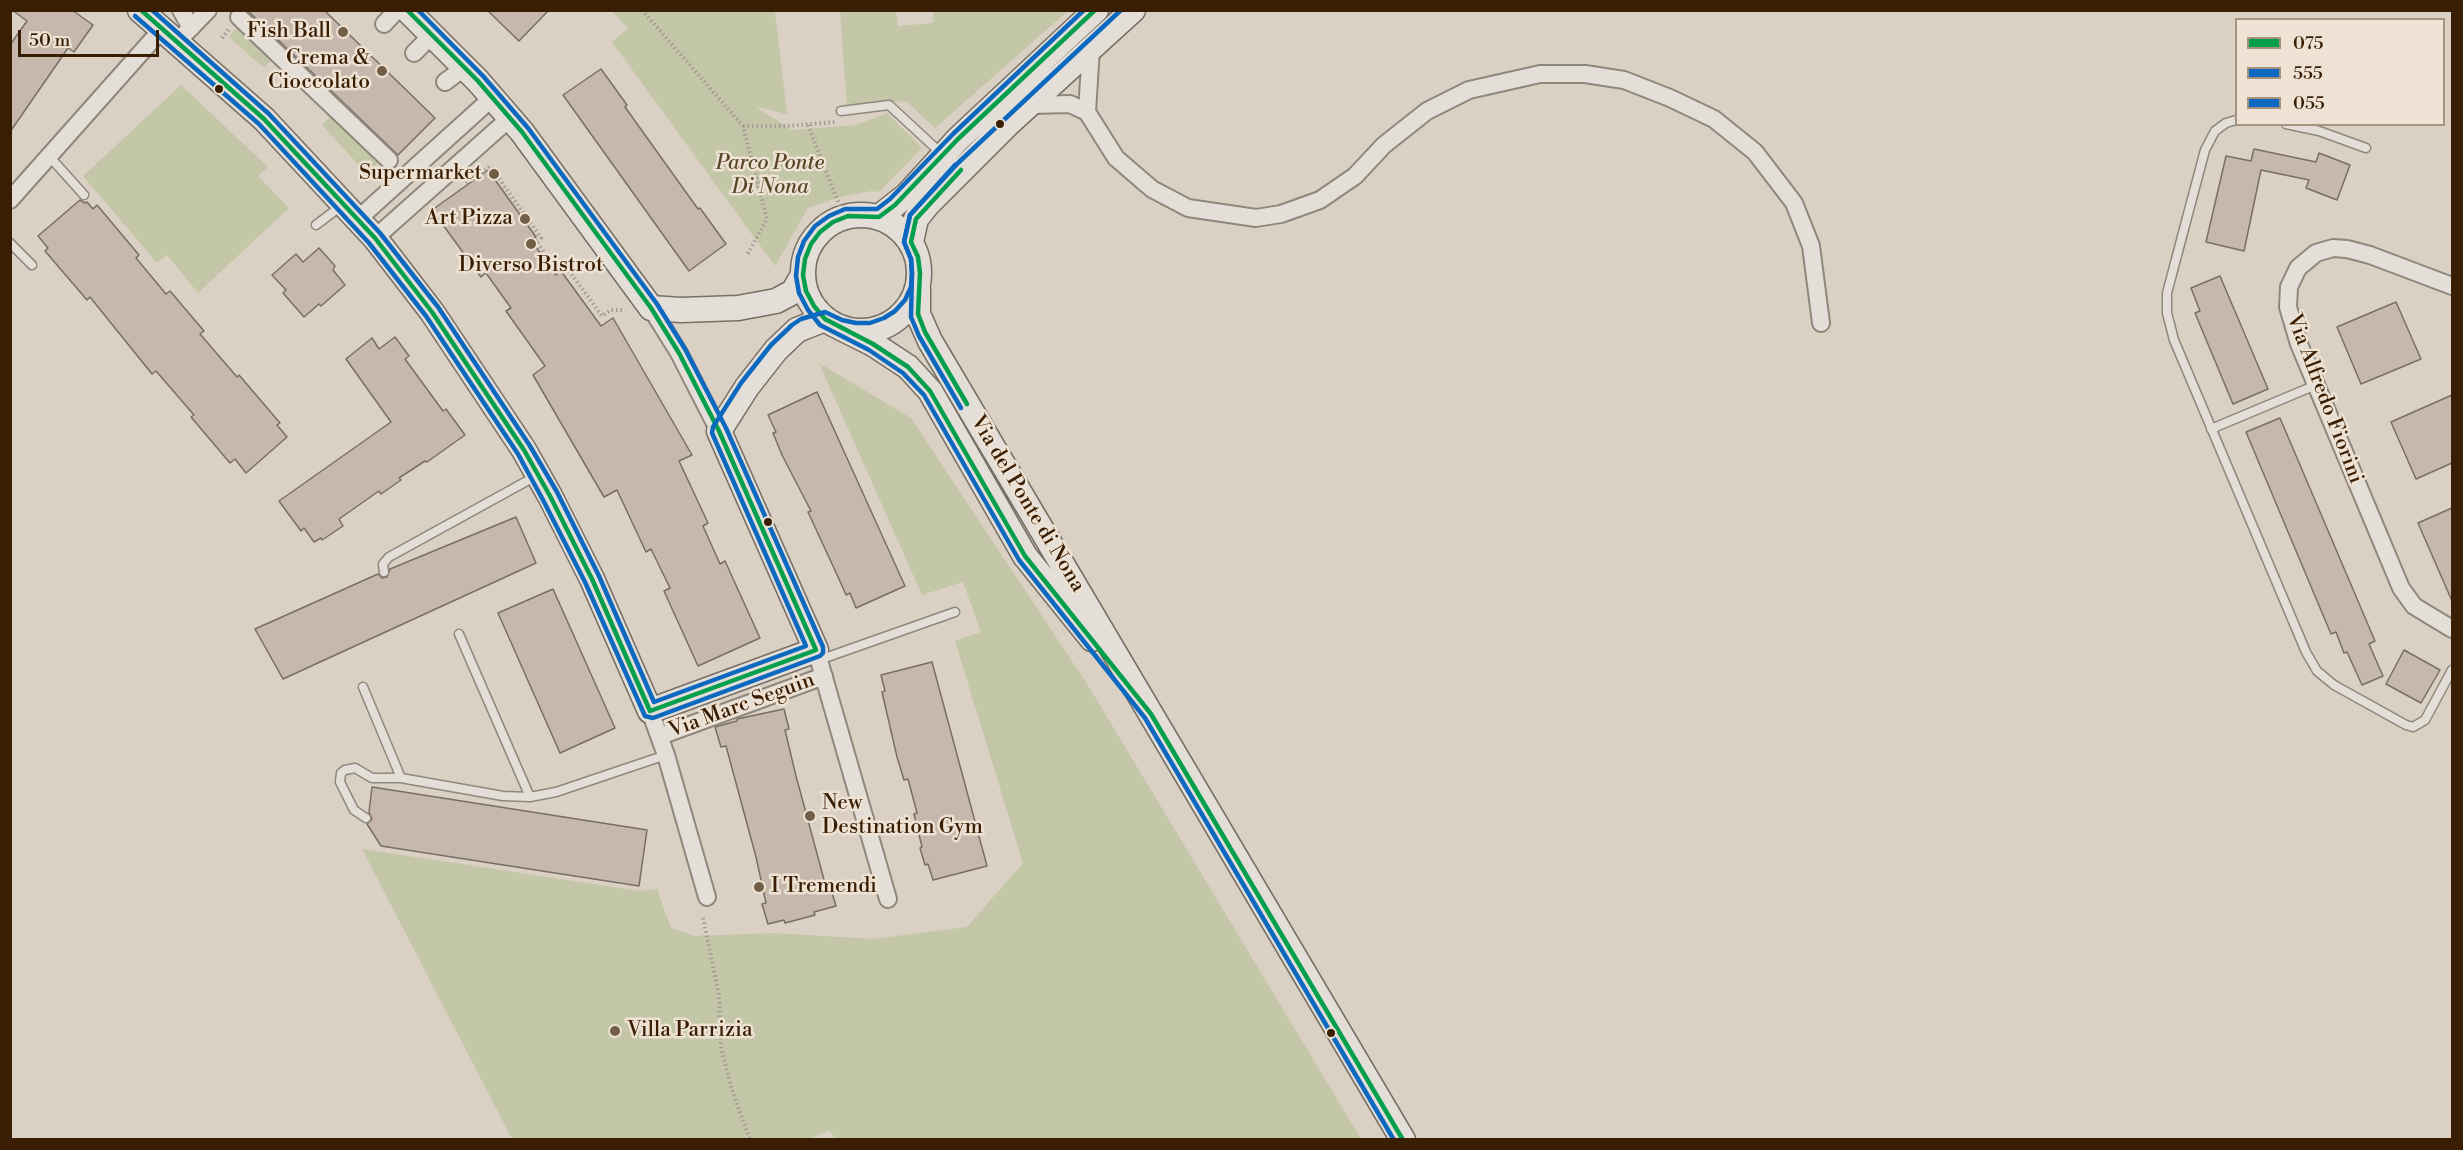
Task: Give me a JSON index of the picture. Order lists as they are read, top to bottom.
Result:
{
  "streets": {
    "main road": ["Via del Ponte di Nona", "Via Marc Seguin"],
    "street": ["Via Alfredo Fiorini"]
  },
  "parks": ["Parco Ponte Di Nona"],
  "places": [
    "Fish Ball",
    "Crema & Cioccolato",
    "Supermarket",
    "Art Pizza",
    "Diverso Bistrot",
    "New Destination Gym",
    "I Tremendi",
    "Villa Parrizia"
  ],
  "lines": ["transit line 075", "transit line 555", "transit line 055"],
  "legend": ["075", "555", "055"],
  "scale_bar": "50 m"
}
